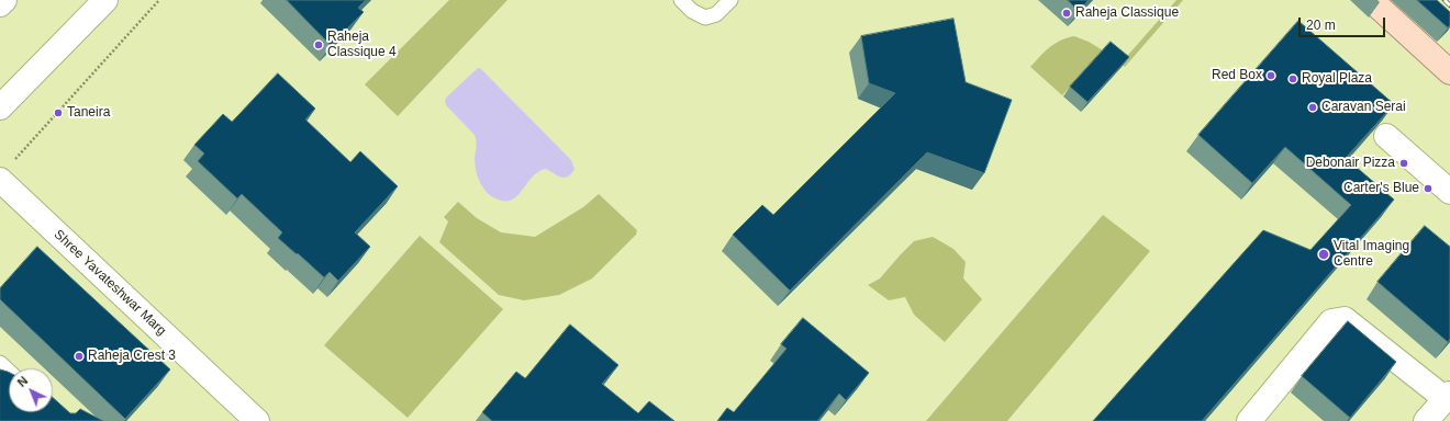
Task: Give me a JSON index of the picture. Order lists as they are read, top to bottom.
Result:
{
  "streets": {
    "street": ["Shree Yavateshwar Marg"]
  },
  "places": [
    "Raheja Classique",
    "Raheja Classique 4",
    "Red Box",
    "Royal Plaza",
    "Caravan Serai",
    "Taneira",
    "Debonair Pizza",
    "Carter's Blue",
    "Vital Imaging Centre",
    "Raheja Crest 3"
  ],
  "scale_bar": "20 m",
  "north": "top left"
}
